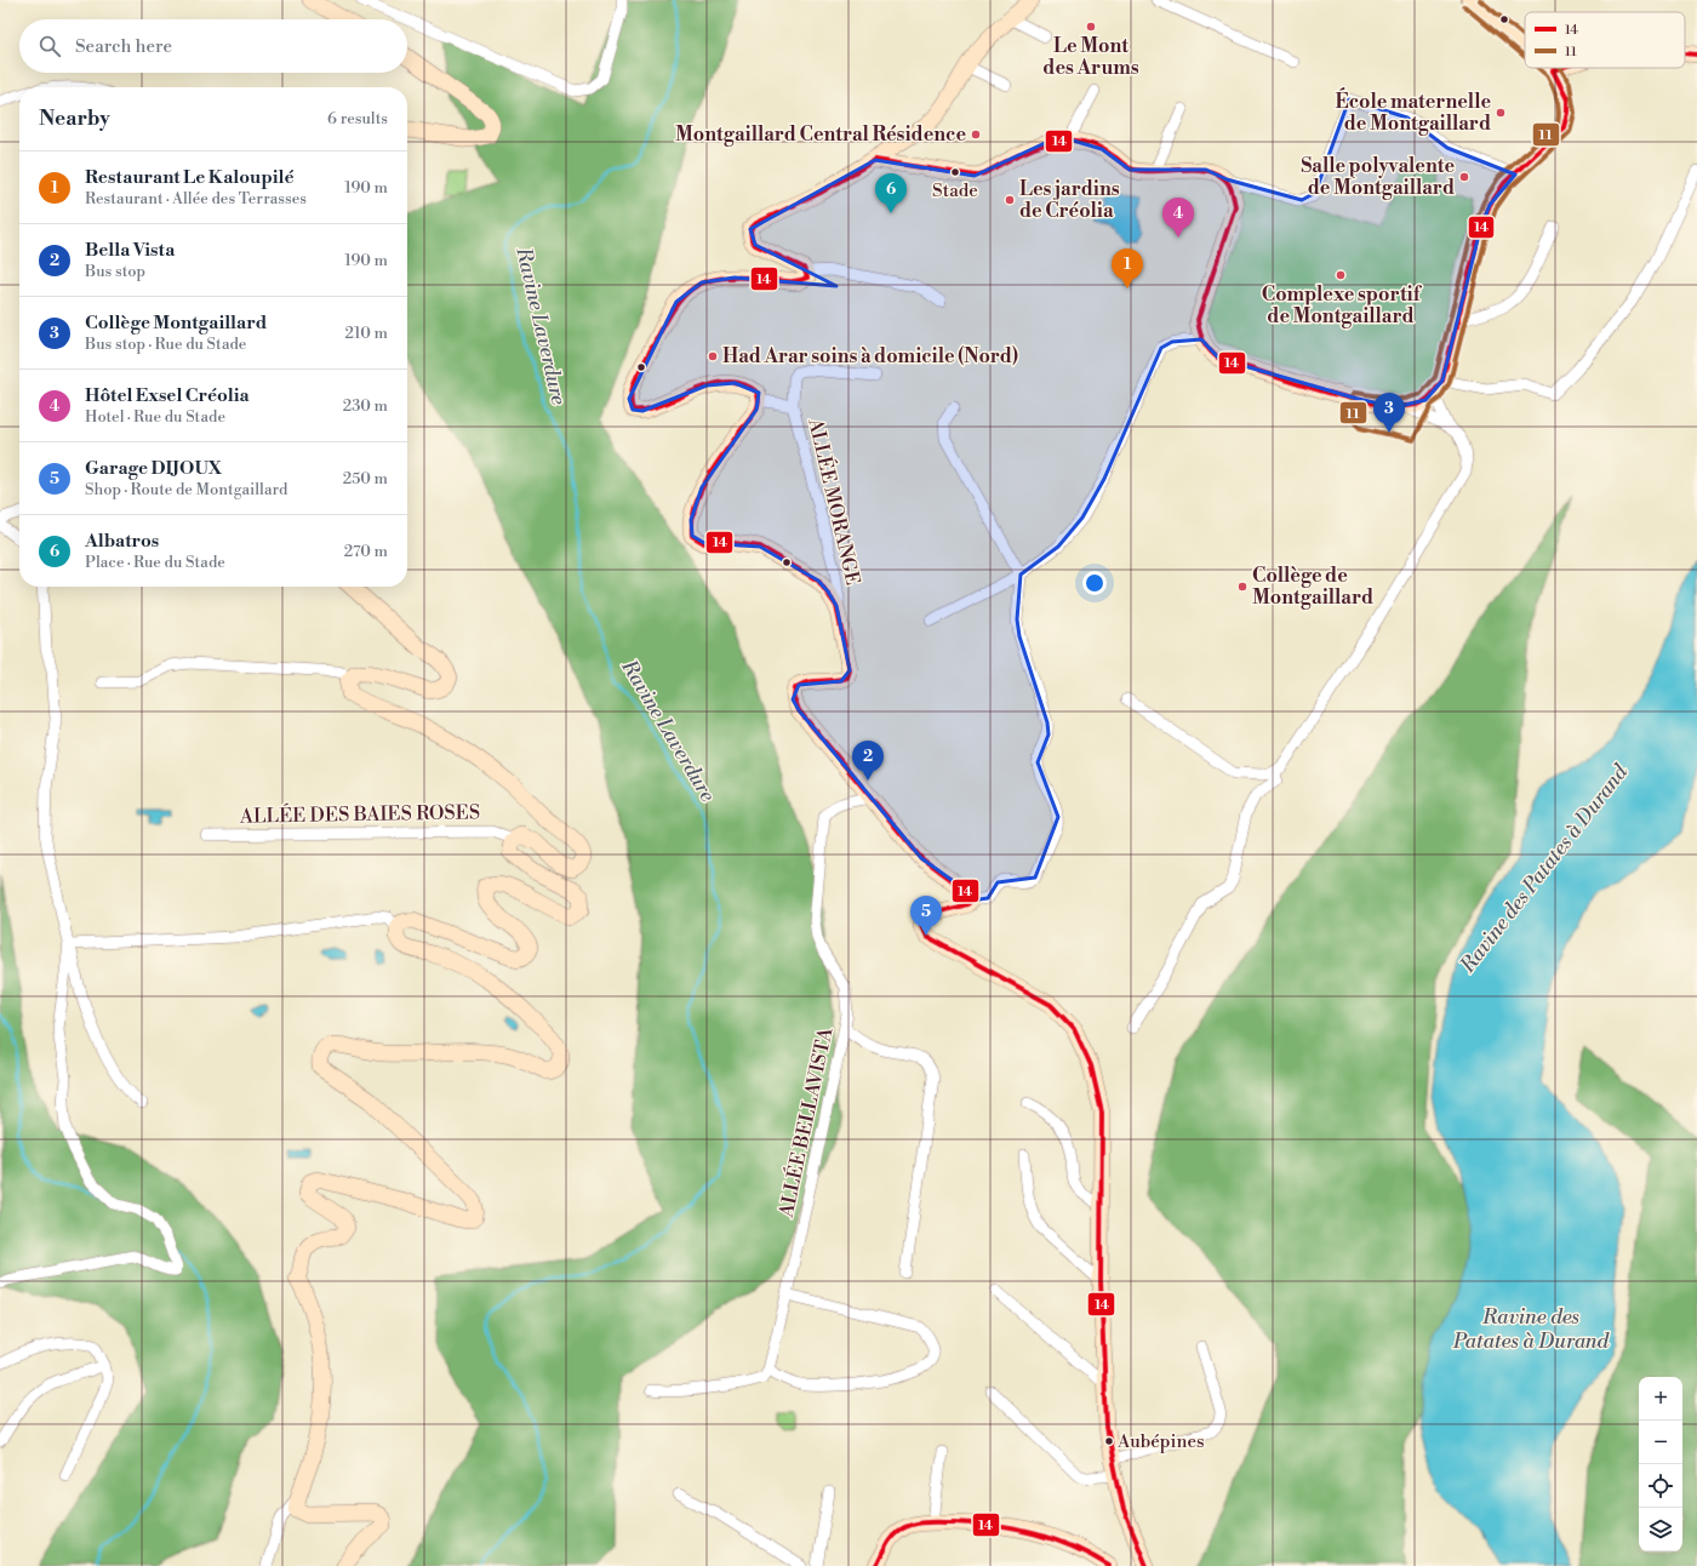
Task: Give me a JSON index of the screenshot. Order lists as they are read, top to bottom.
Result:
{
  "streets": {
    "street": ["ALLÉE MORANGE", "ALLÉE DES BAIES ROSES", "ALLÉE BELLAVISTA"]
  },
  "water": ["Ravine Laverdure", "Ravine des Patates à Durand"],
  "places": [
    "Le Mont des Arums",
    "École maternelle de Montgaillard",
    "Montgaillard Central Résidence",
    "Stade",
    "Salle polyvalente de Montgaillard",
    "Les jardins de Créolia",
    "Complexe sportif de Montgaillard",
    "Had Arar soins à domicile (Nord)",
    "Collège de Montgaillard",
    "Aubépines"
  ],
  "lines": ["transit line 11", "transit line 14"],
  "legend": ["14", "11"],
  "page": {
    "search": "Search here",
    "heading": ["Nearby", "6 results"],
    "list": [
      {
        "mark": "1",
        "name": "Restaurant Le Kaloupilé",
        "note": "Restaurant · Allée des Terrasses",
        "value": "190 m"
      },
      {
        "mark": "2",
        "name": "Bella Vista",
        "note": "Bus stop",
        "value": "190 m"
      },
      {
        "mark": "3",
        "name": "Collège Montgaillard",
        "note": "Bus stop · Rue du Stade",
        "value": "210 m"
      },
      {
        "mark": "4",
        "name": "Hôtel Exsel Créolia",
        "note": "Hotel · Rue du Stade",
        "value": "230 m"
      },
      {
        "mark": "5",
        "name": "Garage DIJOUX",
        "note": "Shop · Route de Montgaillard",
        "value": "250 m"
      },
      {
        "mark": "6",
        "name": "Albatros",
        "note": "Place · Rue du Stade",
        "value": "270 m"
      }
    ],
    "pins": [
      "6",
      "4",
      "1",
      "3",
      "2",
      "5"
    ],
    "map_buttons": ["+", "−"]
  }
}
